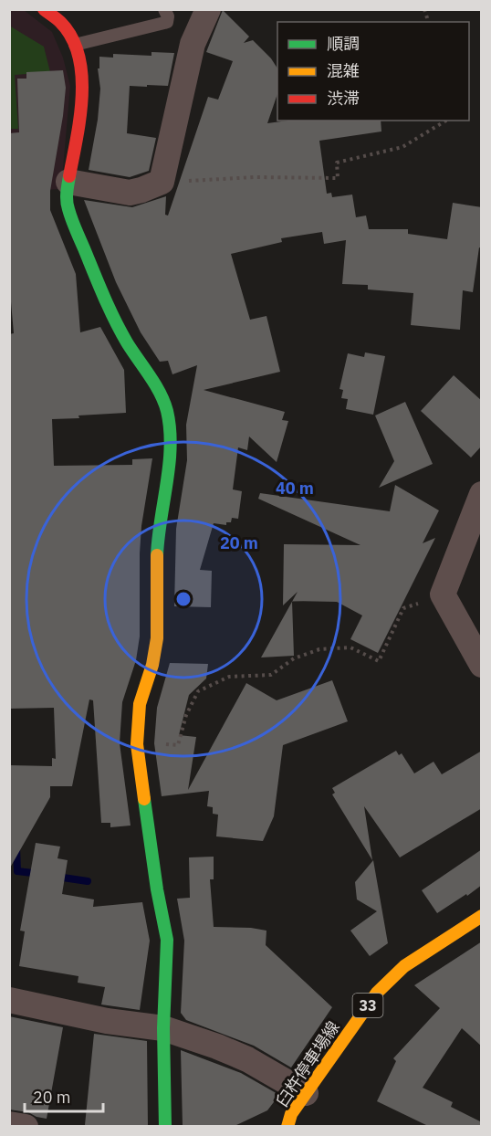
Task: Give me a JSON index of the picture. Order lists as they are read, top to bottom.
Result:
{
  "streets": {
    "street": ["33", "臼杵停車場線"]
  },
  "legend": ["順調", "混雑", "渋滞"],
  "scale_bar": "20 m",
  "rings": ["40 m", "20 m"]
}
